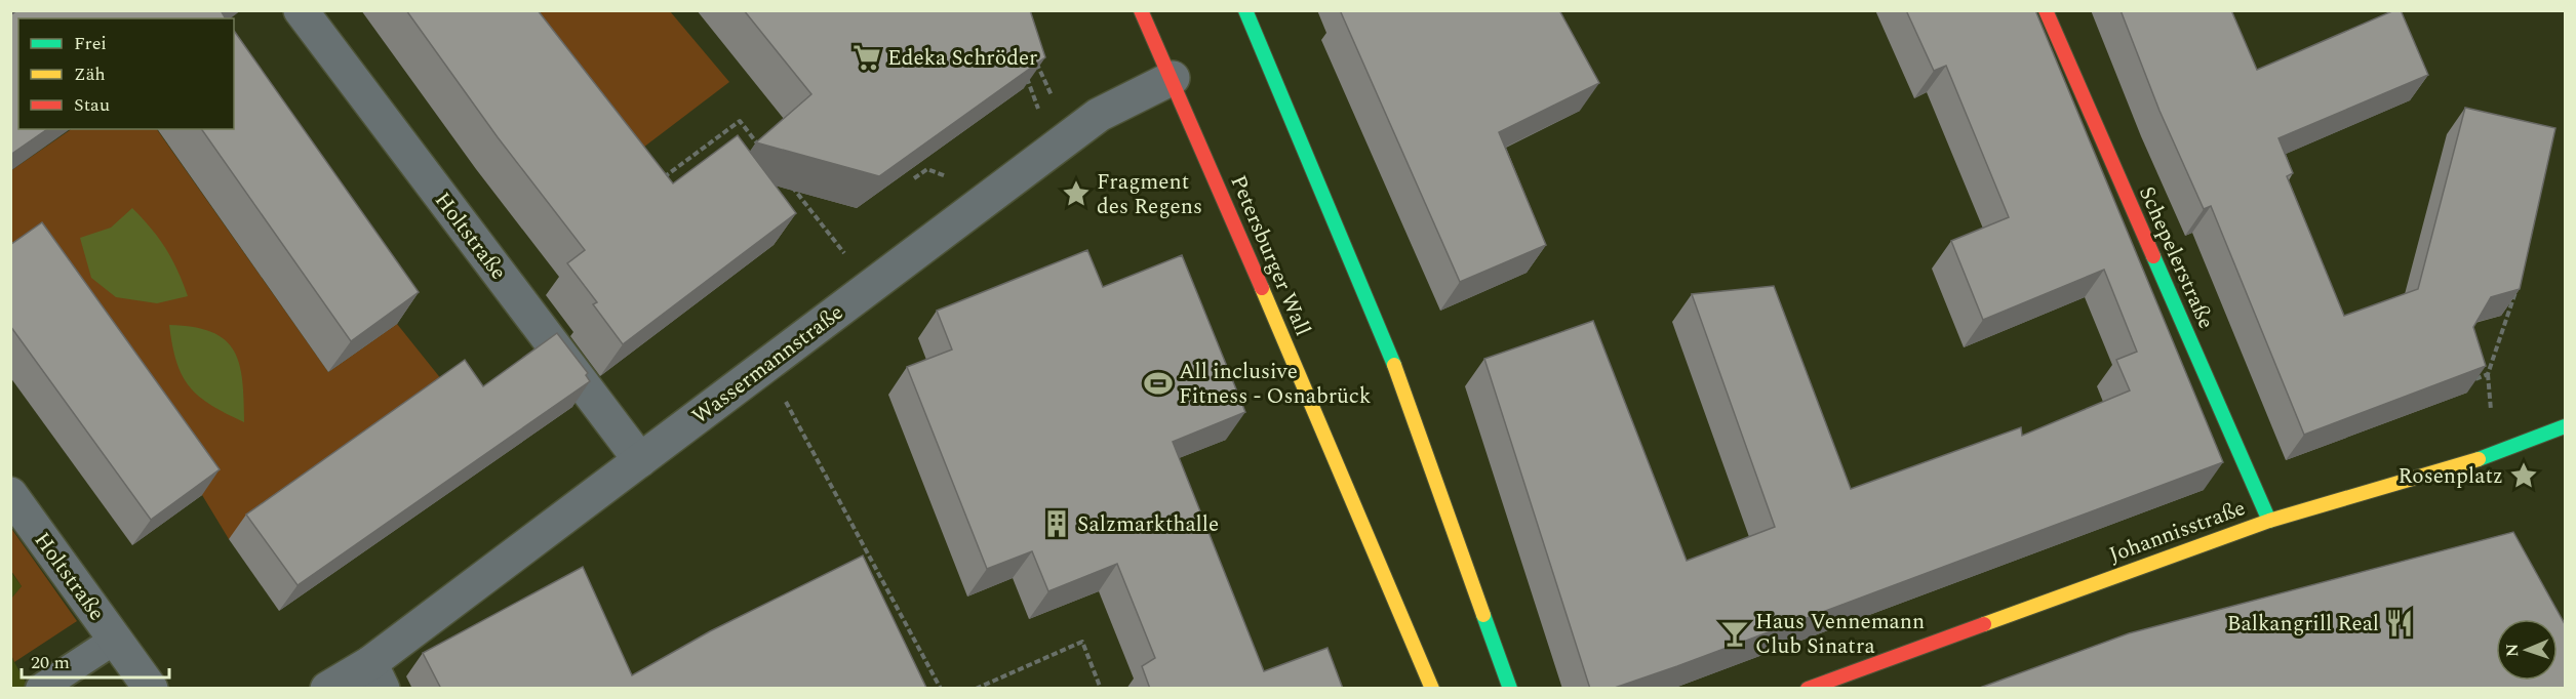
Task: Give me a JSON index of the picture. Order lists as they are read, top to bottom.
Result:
{
  "streets": {
    "main road": ["Petersburger Wall", "Schepelerstraße", "Johannisstraße"],
    "street": ["Holtstraße", "Wassermannstraße"]
  },
  "crossings": [
    ["Holtstraße", "Wassermannstraße"],
    ["Petersburger Wall", "Wassermannstraße"],
    ["Schepelerstraße", "Johannisstraße"]
  ],
  "places": {
    "supermarket": ["Edeka Schröder"],
    "place": ["Fragment des Regens", "Rosenplatz"],
    "sports": ["All inclusive Fitness - Osnabrück"],
    "building": ["Salzmarkthalle"],
    "restaurant": ["Balkangrill Real"],
    "bar": ["Haus Vennemann Club Sinatra"]
  },
  "legend": ["Frei", "Zäh", "Stau"],
  "scale_bar": "20 m",
  "north": "left"
}
